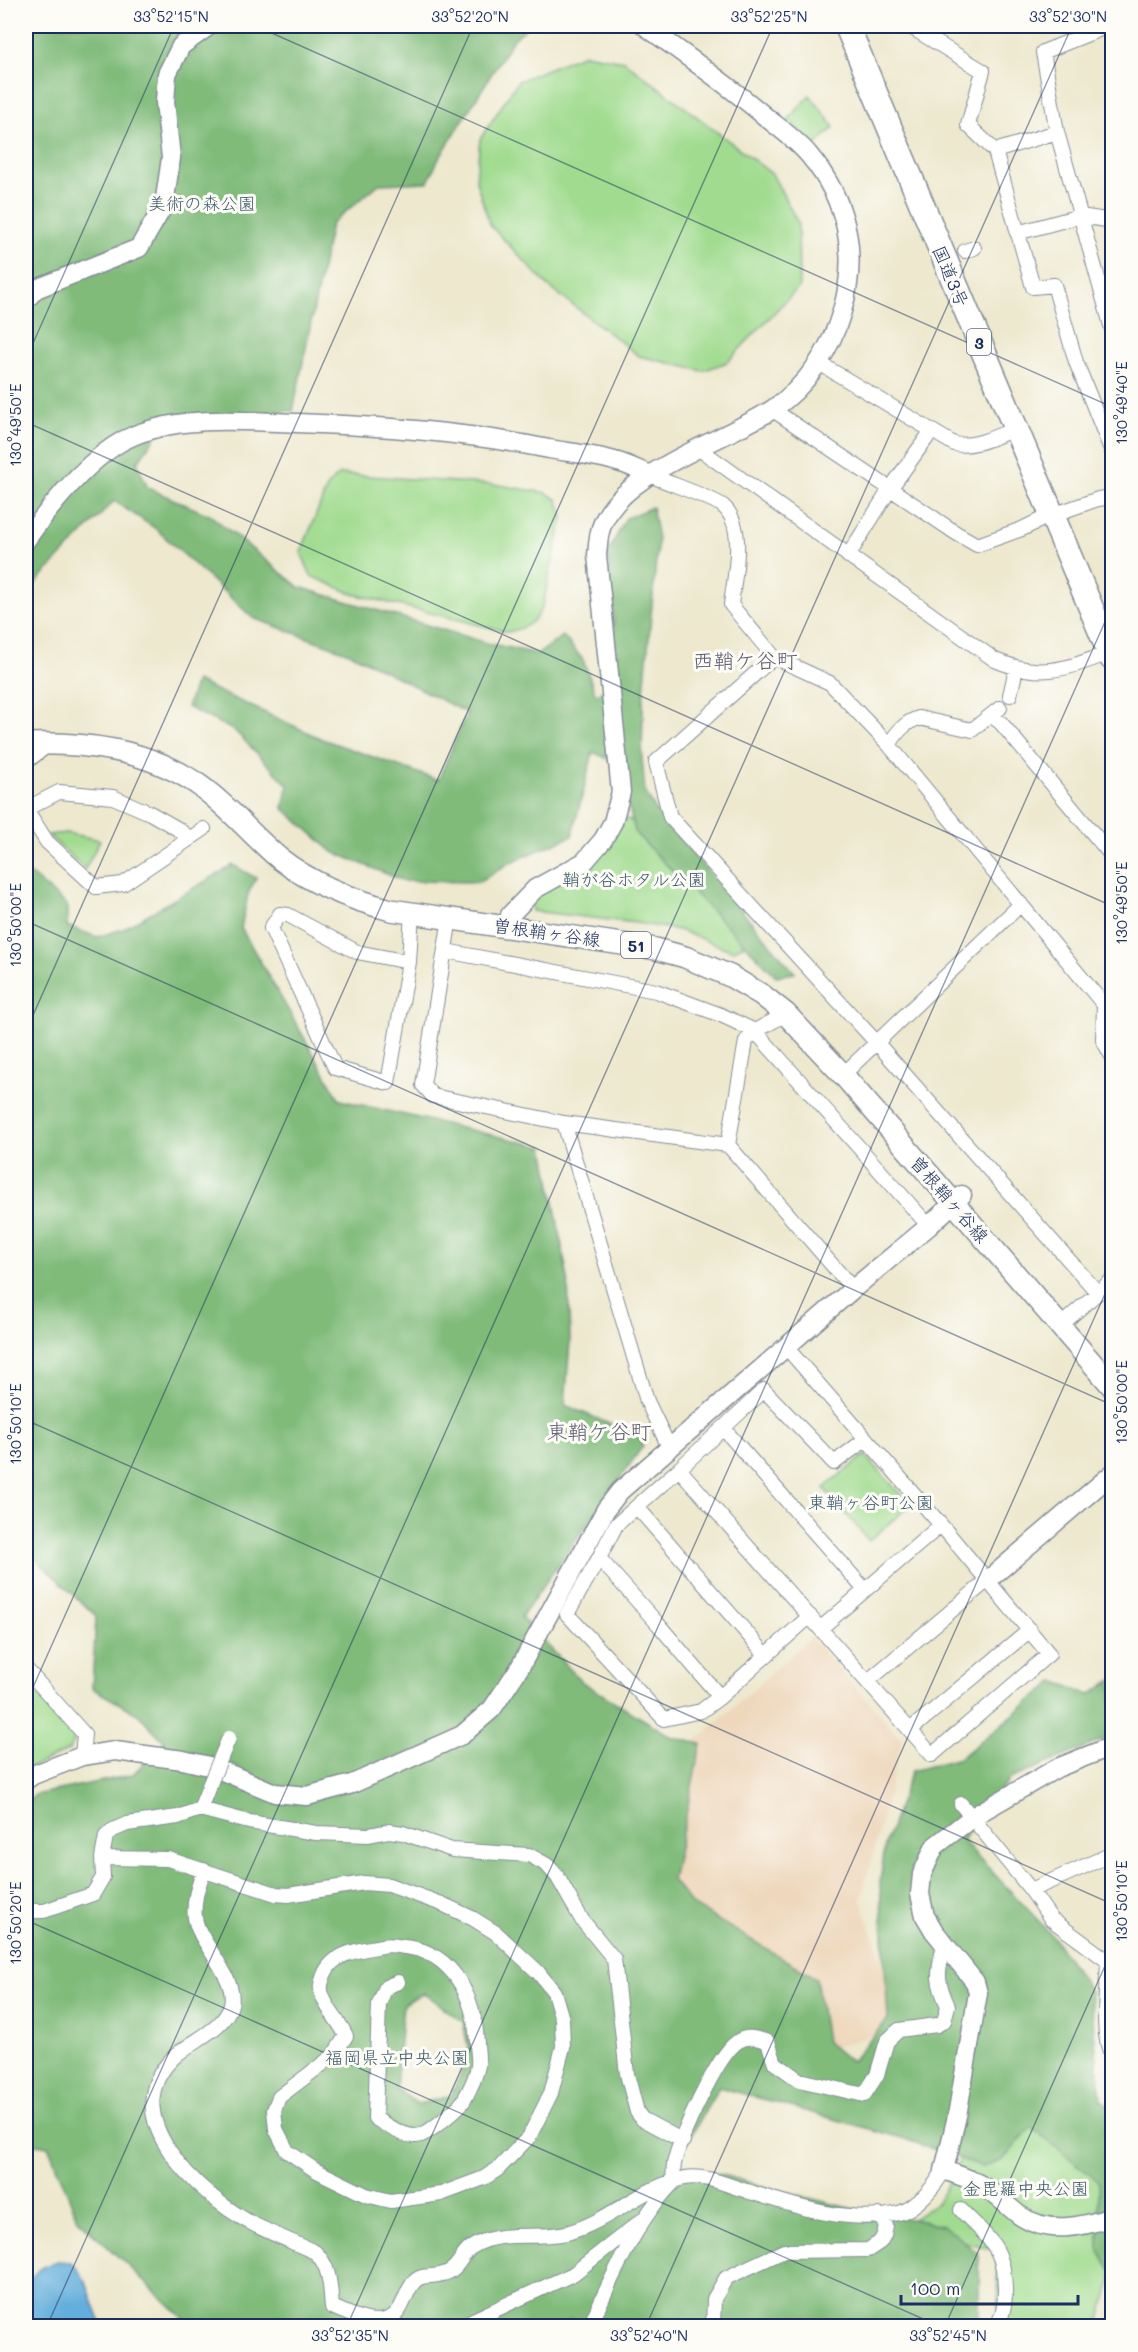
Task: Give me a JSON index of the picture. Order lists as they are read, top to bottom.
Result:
{
  "streets": {
    "highway": ["国道3号", "3"],
    "main road": ["曽根鞘ヶ谷線", "51"]
  },
  "districts": ["西鞘ケ谷町", "東鞘ケ谷町"],
  "parks": [
    "美術の森公園",
    "鞘が谷ホタル公園",
    "東鞘ヶ谷町公園",
    "福岡県立中央公園",
    "金毘羅中央公園"
  ],
  "scale_bar": "100 m",
  "coordinates": [
    "33°52'15\"N",
    "33°52'20\"N",
    "33°52'25\"N",
    "33°52'30\"N",
    "130°49'40\"E",
    "130°49'50\"E",
    "130°50'00\"E",
    "130°50'10\"E",
    "130°50'20\"E",
    "33°52'35\"N",
    "33°52'40\"N",
    "33°52'45\"N"
  ]
}
